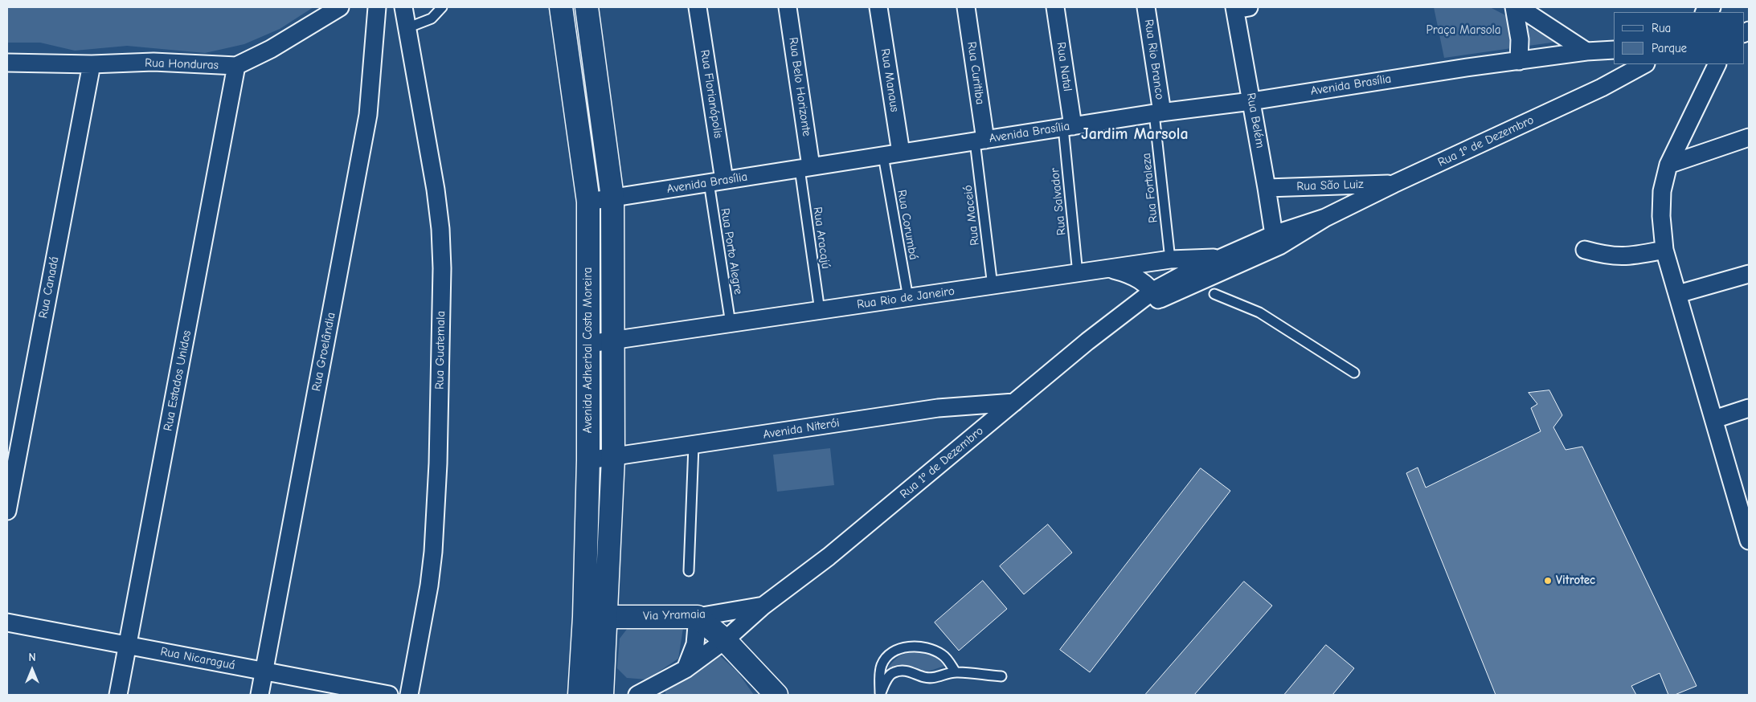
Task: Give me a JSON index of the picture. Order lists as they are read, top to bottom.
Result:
{
  "streets": {
    "main road": ["Avenida Adherbal Costa Moreira", "Via Yramaia"],
    "street": [
      "Rua Rio Branco",
      "Rua Honduras",
      "Rua Natal",
      "Rua Curitiba",
      "Rua Manaus",
      "Avenida Brasília",
      "Rua Belo Horizonte",
      "Rua Florianópolis",
      "Rua Belém",
      "Rua 1º de Dezembro",
      "Rua São Luiz",
      "Rua Canadá",
      "Rua Rio de Janeiro",
      "Rua Guatemala",
      "Rua Groelândia",
      "Rua Estados Unidos",
      "Avenida Niterói",
      "Rua Nicaraguá"
    ],
    "lane": [
      "Rua Fortaleza",
      "Rua Salvador",
      "Rua Maceió",
      "Rua Corumbá",
      "Rua Aracajú",
      "Rua Porto Alegre"
    ]
  },
  "crossings": [
    ["Rua Rio Branco", "Avenida Brasília"],
    ["Rua Rio Branco", "Rua Fortaleza"],
    ["Rua Honduras", "Rua Canadá"],
    ["Rua Honduras", "Rua Estados Unidos"],
    ["Rua Natal", "Avenida Brasília"],
    ["Rua Natal", "Rua Salvador"],
    ["Rua Curitiba", "Avenida Brasília"],
    ["Rua Curitiba", "Rua Maceió"],
    ["Rua Manaus", "Avenida Brasília"],
    ["Avenida Brasília", "Rua Belo Horizonte"],
    ["Avenida Brasília", "Rua Florianópolis"],
    ["Avenida Brasília", "Rua Belém"],
    ["Avenida Brasília", "Rua Fortaleza"],
    ["Avenida Brasília", "Rua Salvador"],
    ["Avenida Brasília", "Rua Maceió"],
    ["Avenida Brasília", "Rua Corumbá"],
    ["Avenida Brasília", "Rua Aracajú"],
    ["Avenida Brasília", "Rua Porto Alegre"],
    ["Avenida Brasília", "Avenida Adherbal Costa Moreira"],
    ["Rua Belo Horizonte", "Rua Aracajú"],
    ["Rua Florianópolis", "Rua Porto Alegre"],
    ["Rua Belém", "Rua 1º de Dezembro"],
    ["Rua Belém", "Rua São Luiz"],
    ["Rua 1º de Dezembro", "Rua São Luiz"],
    ["Rua 1º de Dezembro", "Rua Rio de Janeiro"],
    ["Rua 1º de Dezembro", "Avenida Niterói"],
    ["Rua 1º de Dezembro", "Via Yramaia"],
    ["Rua Fortaleza", "Rua Rio de Janeiro"],
    ["Rua Salvador", "Rua Rio de Janeiro"],
    ["Rua Maceió", "Rua Rio de Janeiro"],
    ["Rua Corumbá", "Rua Rio de Janeiro"],
    ["Rua Aracajú", "Rua Rio de Janeiro"],
    ["Rua Porto Alegre", "Rua Rio de Janeiro"],
    ["Rua Rio de Janeiro", "Avenida Adherbal Costa Moreira"],
    ["Avenida Adherbal Costa Moreira", "Avenida Niterói"],
    ["Avenida Adherbal Costa Moreira", "Via Yramaia"],
    ["Rua Groelândia", "Rua Nicaraguá"],
    ["Rua Estados Unidos", "Rua Nicaraguá"]
  ],
  "districts": ["Jardim Marsola"],
  "parks": ["Praça Marsola"],
  "places": ["Vitrotec"],
  "legend": ["Rua", "Parque"],
  "north": "top"
}
